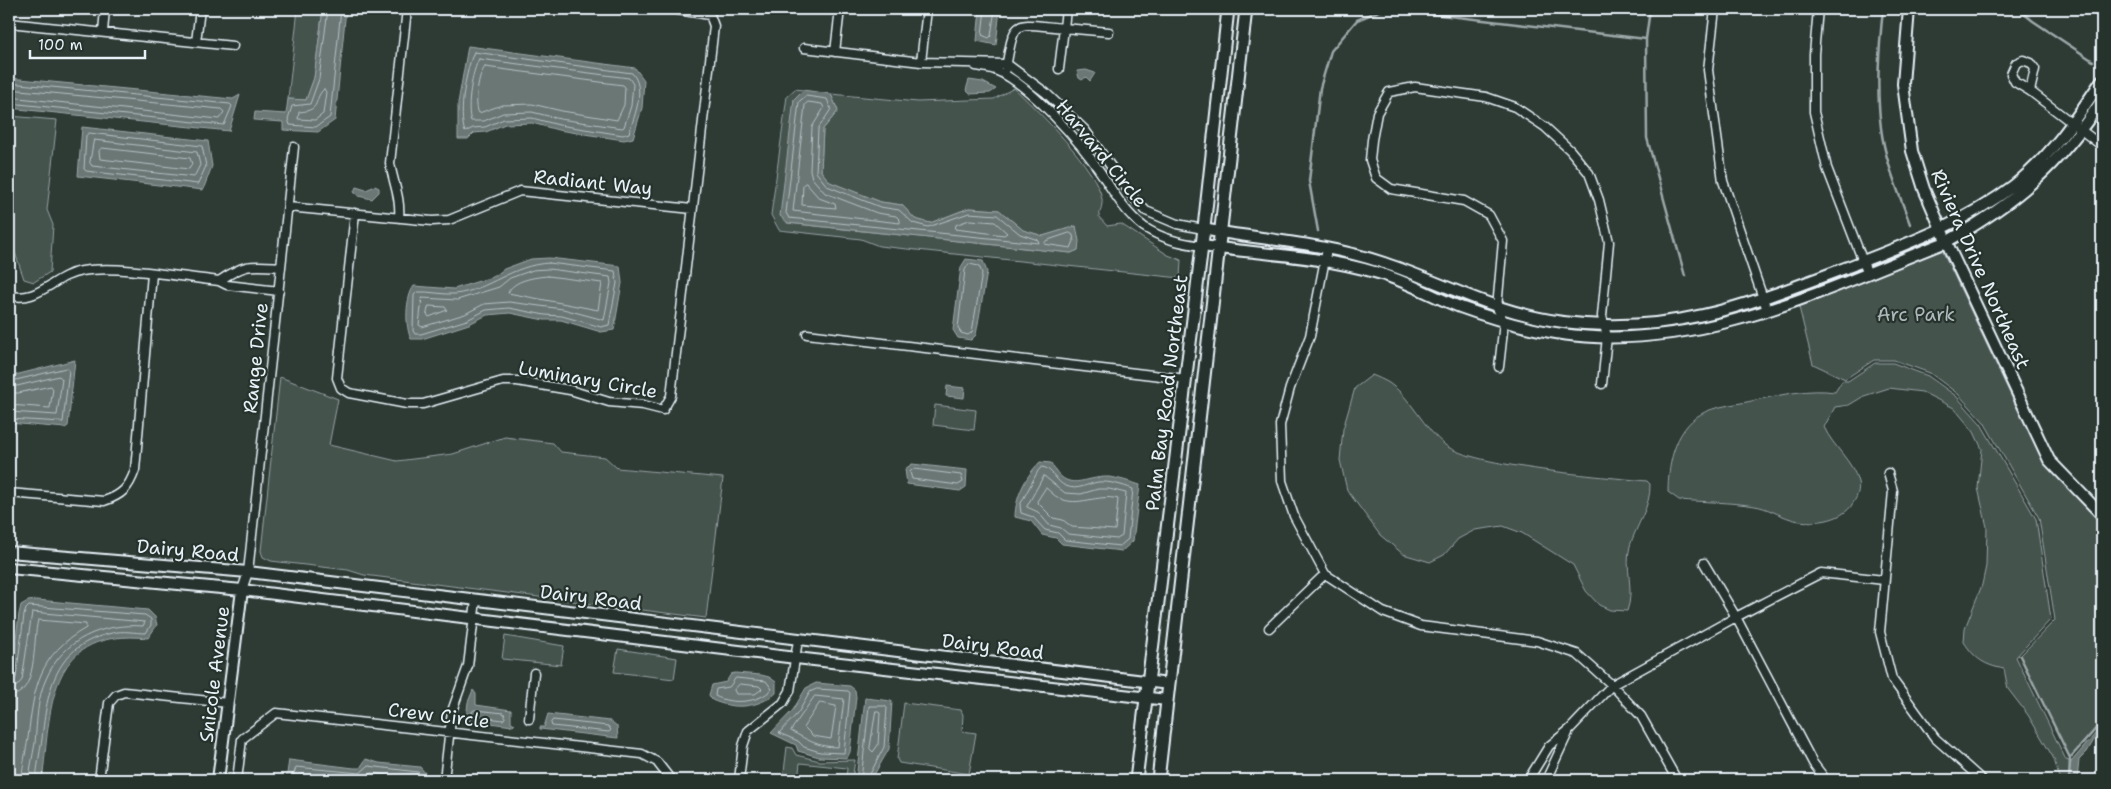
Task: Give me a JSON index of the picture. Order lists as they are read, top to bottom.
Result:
{
  "streets": {
    "main road": ["Palm Bay Road Northeast"],
    "street": [
      "Harvard Circle",
      "Radiant Way",
      "Riviera Drive Northeast",
      "Range Drive",
      "Luminary Circle",
      "Dairy Road",
      "Snicole Avenue",
      "Crew Circle"
    ]
  },
  "crossings": [
    ["Harvard Circle", "Palm Bay Road Northeast"],
    ["Radiant Way", "Range Drive"],
    ["Radiant Way", "Luminary Circle"],
    ["Range Drive", "Dairy Road"],
    ["Range Drive", "Snicole Avenue"],
    ["Palm Bay Road Northeast", "Dairy Road"],
    ["Dairy Road", "Snicole Avenue"]
  ],
  "parks": ["Arc Park"],
  "scale_bar": "100 m"
}
